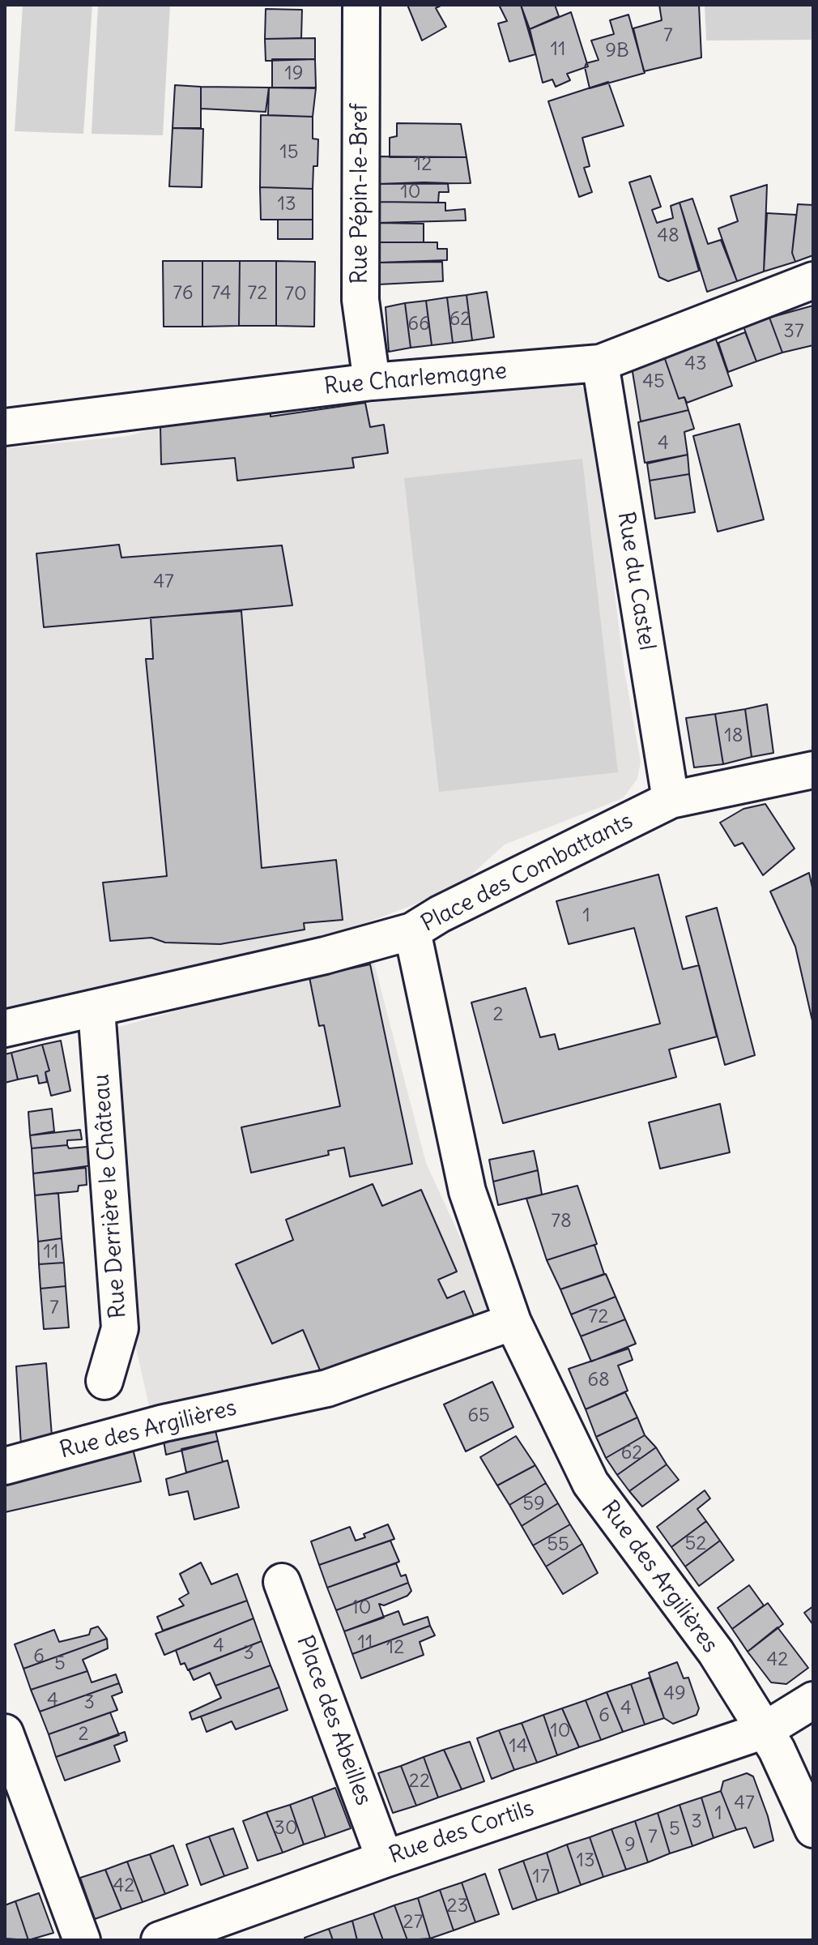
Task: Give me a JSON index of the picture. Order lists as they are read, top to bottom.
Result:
{
  "streets": {
    "street": [
      "Rue Pépin-le-Bref",
      "Rue Charlemagne",
      "Rue du Castel",
      "Place des Combattants",
      "Rue Derrière le Château",
      "Rue des Argilières",
      "Place des Abeilles",
      "Rue des Cortils"
    ]
  },
  "crossings": [
    ["Rue Pépin-le-Bref", "Rue Charlemagne"],
    ["Rue Charlemagne", "Rue du Castel"],
    ["Rue du Castel", "Place des Combattants"],
    ["Place des Combattants", "Rue des Argilières"],
    ["Rue des Argilières", "Rue des Cortils"],
    ["Place des Abeilles", "Rue des Cortils"]
  ],
  "house_numbers": [
    "7",
    "11",
    "9B",
    "19",
    "15",
    "12",
    "10",
    "13",
    "48",
    "76",
    "74",
    "72",
    "70",
    "62",
    "66",
    "37",
    "43",
    "45",
    "4",
    "47",
    "18",
    "1",
    "2",
    "78",
    "11",
    "7",
    "72",
    "68",
    "65",
    "62",
    "59",
    "52",
    "55",
    "10",
    "11",
    "4",
    "12",
    "3",
    "6",
    "42",
    "5",
    "49",
    "4",
    "3",
    "4",
    "6",
    "10",
    "2",
    "14",
    "22",
    "47",
    "1",
    "3",
    "30",
    "5",
    "7",
    "9",
    "13",
    "17",
    "42",
    "23",
    "27"
  ]
}
